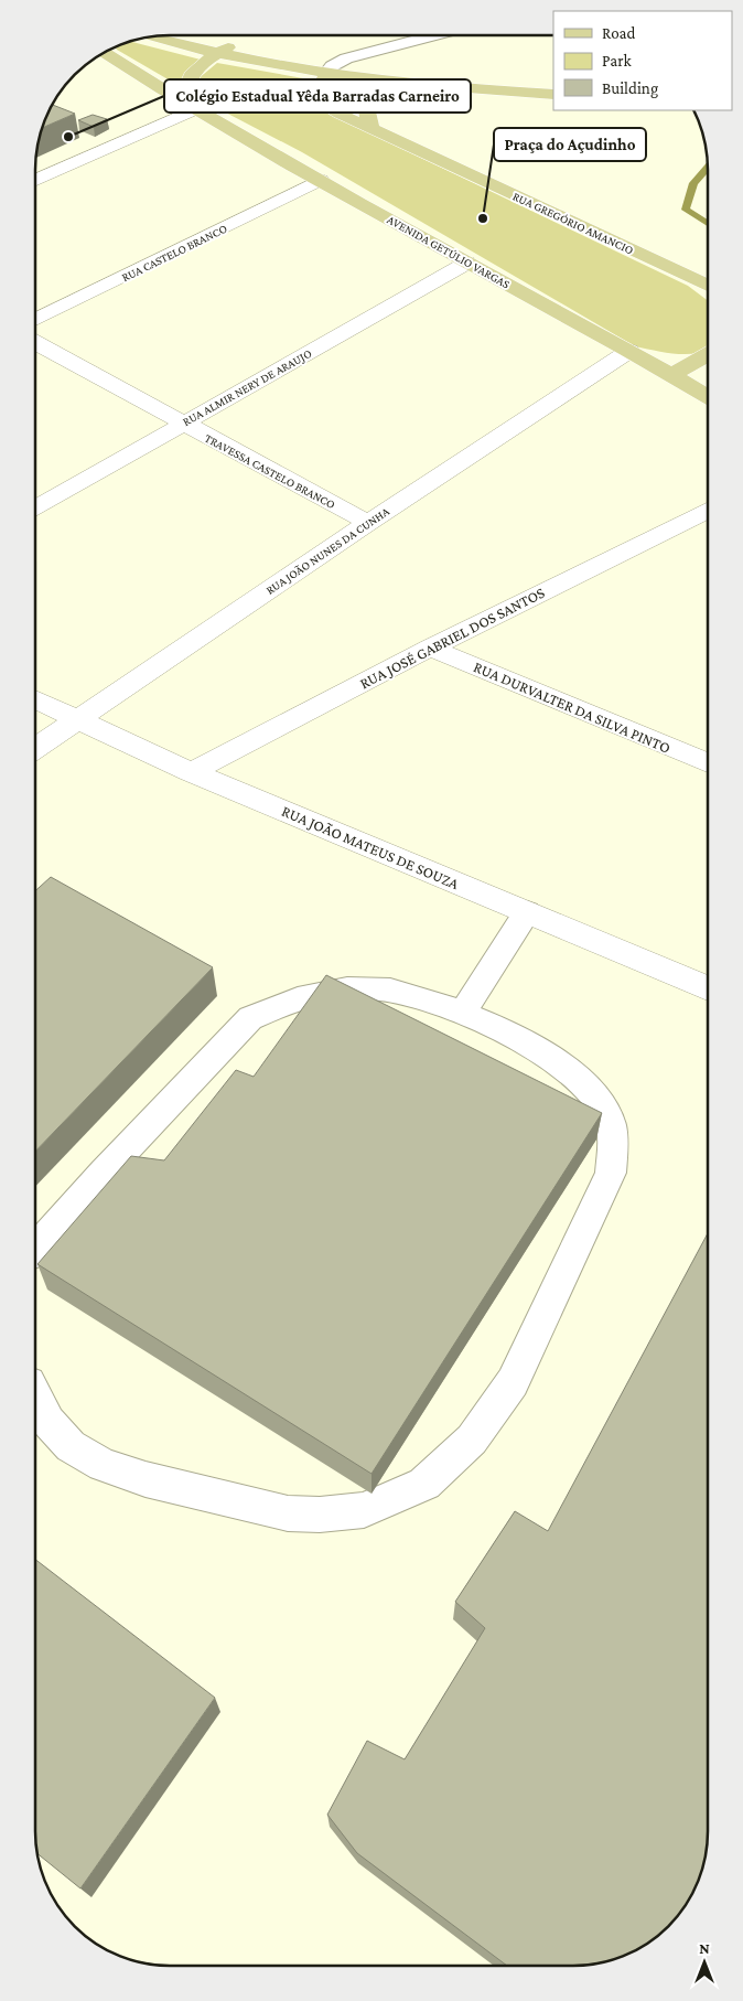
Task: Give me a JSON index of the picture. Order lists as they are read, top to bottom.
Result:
{
  "streets": {
    "main road": ["RUA GREGÓRIO AMANCIO", "AVENIDA GETÚLIO VARGAS"],
    "street": [
      "RUA CASTELO BRANCO",
      "RUA ALMIR NERY DE ARAUJO",
      "TRAVESSA CASTELO BRANCO",
      "RUA JOÃO NUNES DA CUNHA",
      "RUA JOSÉ GABRIEL DOS SANTOS",
      "RUA DURVALTER DA SILVA PINTO",
      "RUA JOÃO MATEUS DE SOUZA"
    ]
  },
  "crossings": [
    ["AVENIDA GETÚLIO VARGAS", "RUA CASTELO BRANCO"],
    ["AVENIDA GETÚLIO VARGAS", "RUA ALMIR NERY DE ARAUJO"],
    ["AVENIDA GETÚLIO VARGAS", "RUA JOÃO NUNES DA CUNHA"],
    ["RUA ALMIR NERY DE ARAUJO", "TRAVESSA CASTELO BRANCO"],
    ["TRAVESSA CASTELO BRANCO", "RUA JOÃO NUNES DA CUNHA"],
    ["RUA JOÃO NUNES DA CUNHA", "RUA JOÃO MATEUS DE SOUZA"],
    ["RUA JOSÉ GABRIEL DOS SANTOS", "RUA DURVALTER DA SILVA PINTO"],
    ["RUA JOSÉ GABRIEL DOS SANTOS", "RUA JOÃO MATEUS DE SOUZA"]
  ],
  "places": ["Colégio Estadual Yêda Barradas Carneiro", "Praça do Açudinho"],
  "legend": ["Road", "Park", "Building"],
  "north": "top"
}
